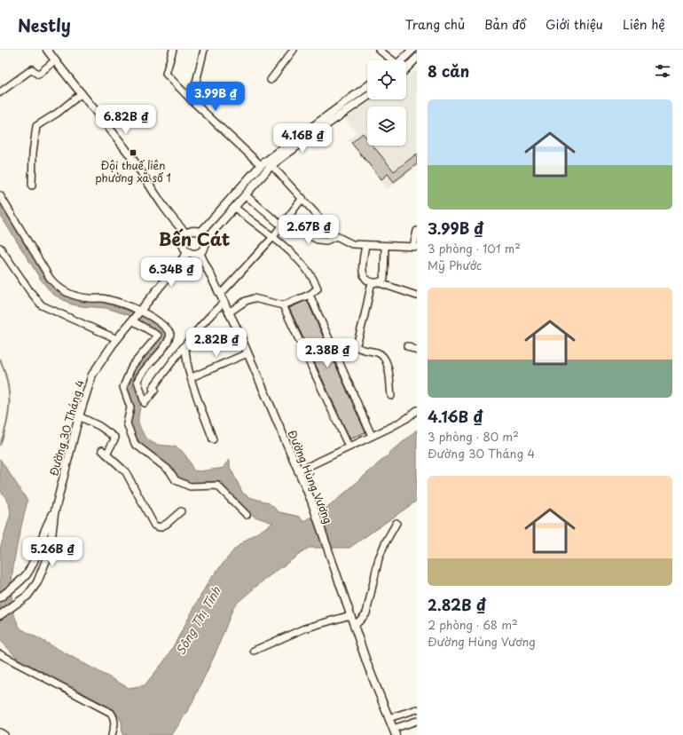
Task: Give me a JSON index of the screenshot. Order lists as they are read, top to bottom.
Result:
{
  "streets": {
    "main road": ["Đường 30 Tháng 4", "Đường Hùng Vương"]
  },
  "crossings": [
    ["Đường 30 Tháng 4", "Đường Hùng Vương"]
  ],
  "districts": ["Bến Cát"],
  "water": ["Sông Thị Tính"],
  "places": {
    "transit": ["Đội thuế liên phường xã số 1"]
  },
  "page": {
    "header": "Nestly",
    "nav": [
      "Trang chủ",
      "Bản đồ",
      "Giới thiệu",
      "Liên hệ"
    ],
    "heading": "8 căn",
    "price": [
      "3.99B ₫",
      "6.82B ₫",
      "4.16B ₫",
      "2.67B ₫",
      "6.34B ₫",
      "2.82B ₫",
      "2.38B ₫",
      "5.26B ₫"
    ],
    "list": [
      {
        "name": "3.99B ₫",
        "note": "3 phòng · 101 m² · Mỹ Phước"
      },
      {
        "name": "4.16B ₫",
        "note": "3 phòng · 80 m² · Đường 30 Tháng 4"
      },
      {
        "name": "2.82B ₫",
        "note": "2 phòng · 68 m² · Đường Hùng Vương"
      }
    ]
  }
}
